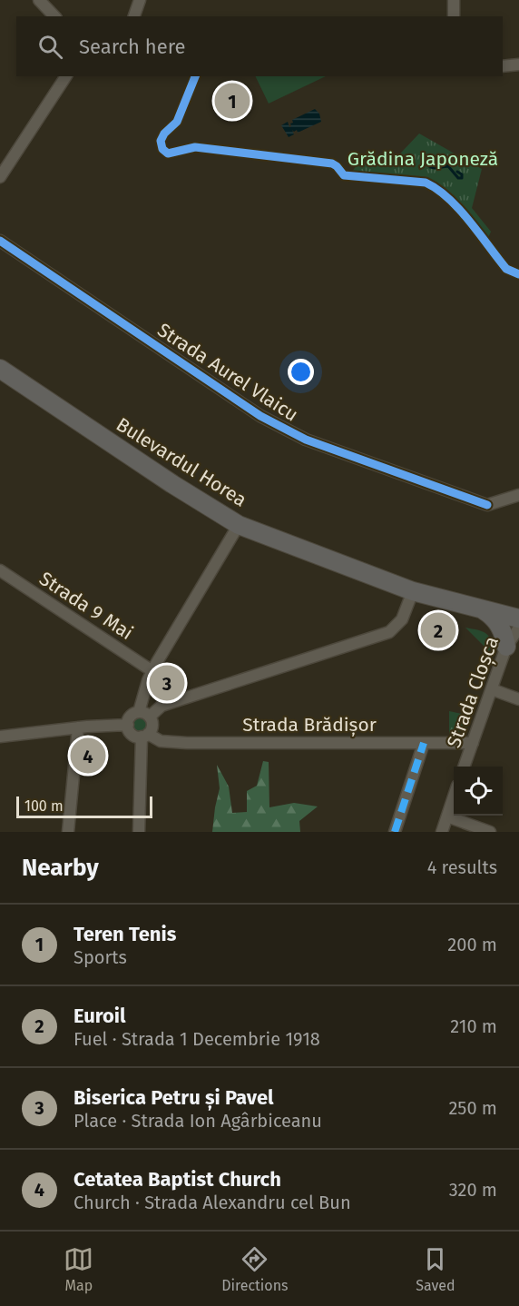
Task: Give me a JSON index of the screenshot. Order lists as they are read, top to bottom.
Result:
{
  "streets": {
    "main road": ["Bulevardul Horea"],
    "street": [
      "Strada Aurel Vlaicu",
      "Strada 9 Mai",
      "Strada Cloșca",
      "Strada Brădișor"
    ]
  },
  "crossings": [
    ["Strada Cloșca", "Strada Brădișor"]
  ],
  "parks": ["Grădina Japoneză"],
  "scale_bar": "100 m",
  "page": {
    "search": "Search here",
    "pins": [
      "1",
      "2",
      "3",
      "4"
    ],
    "scale": "100 m",
    "heading": ["Nearby", "4 results"],
    "list": [
      {
        "mark": "1",
        "name": "Teren Tenis",
        "note": "Sports",
        "value": "200 m"
      },
      {
        "mark": "2",
        "name": "Euroil",
        "note": "Fuel · Strada 1 Decembrie 1918",
        "value": "210 m"
      },
      {
        "mark": "3",
        "name": "Biserica Petru și Pavel",
        "note": "Place · Strada Ion Agârbiceanu",
        "value": "250 m"
      },
      {
        "mark": "4",
        "name": "Cetatea Baptist Church",
        "note": "Church · Strada Alexandru cel Bun",
        "value": "320 m"
      }
    ],
    "nav": ["Map", "Directions", "Saved"]
  }
}
